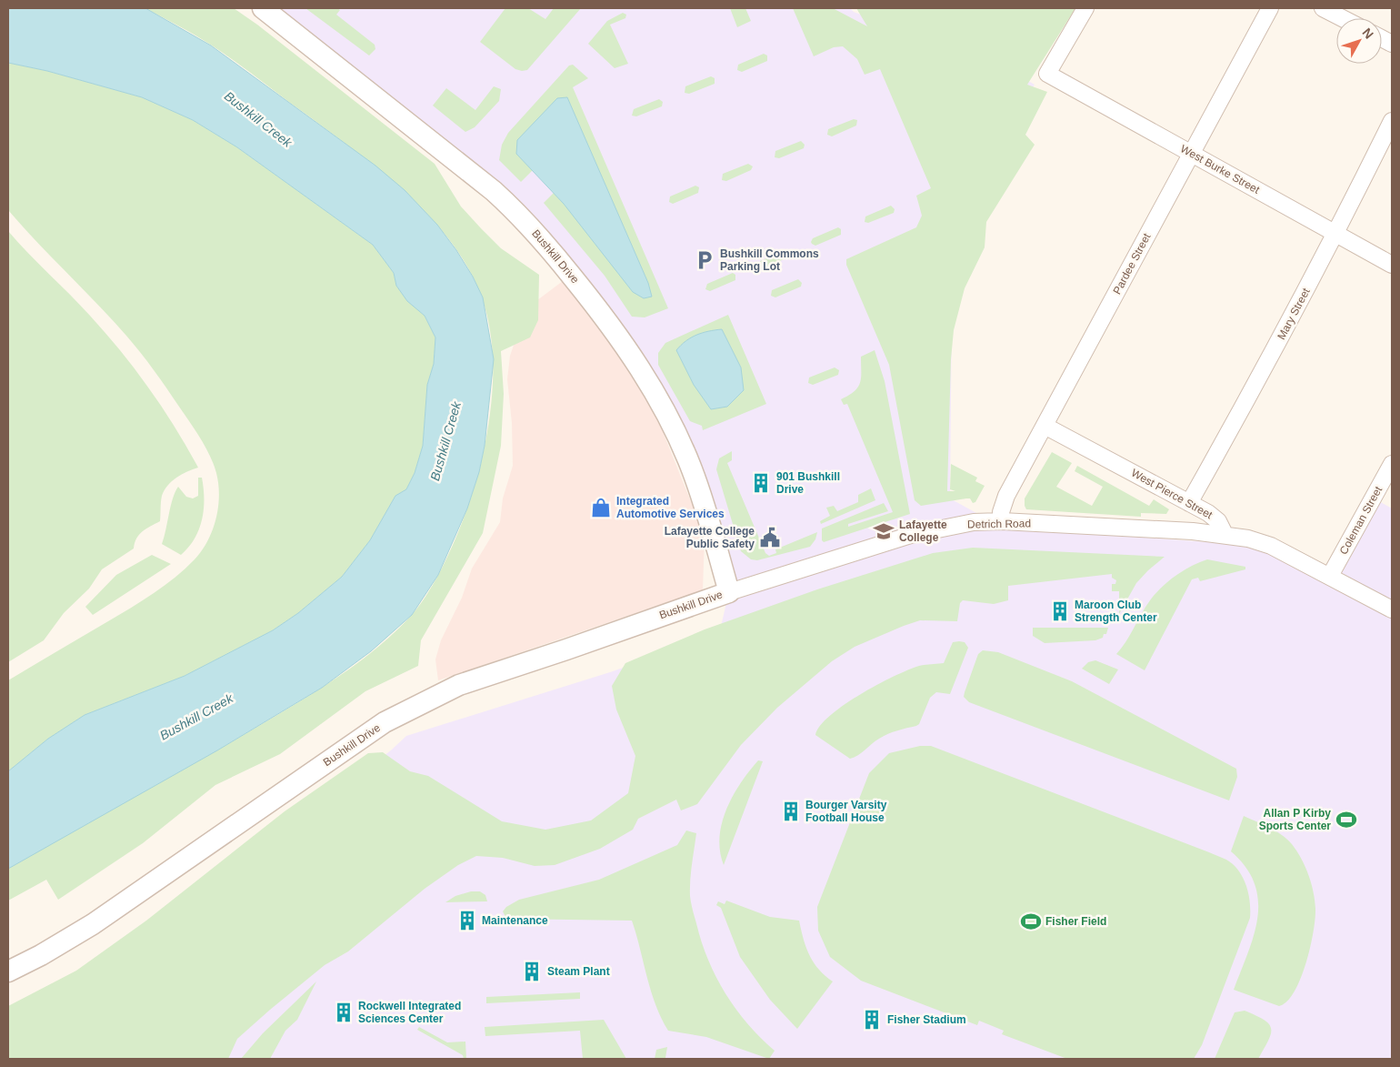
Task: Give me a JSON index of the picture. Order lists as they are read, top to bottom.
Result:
{
  "streets": {
    "street": [
      "West Burke Street",
      "Bushkill Drive",
      "Pardee Street",
      "Mary Street",
      "West Pierce Street",
      "Coleman Street",
      "Detrich Road"
    ]
  },
  "crossings": [
    ["West Burke Street", "Pardee Street"],
    ["West Burke Street", "Mary Street"],
    ["Bushkill Drive", "Detrich Road"],
    ["Pardee Street", "West Pierce Street"],
    ["Pardee Street", "Detrich Road"],
    ["Mary Street", "West Pierce Street"],
    ["West Pierce Street", "Detrich Road"]
  ],
  "water": ["Bushkill Creek"],
  "places": {
    "parking": ["Bushkill Commons Parking Lot"],
    "building": [
      "901 Bushkill Drive",
      "Maroon Club Strength Center",
      "Bourger Varsity Football House",
      "Maintenance",
      "Steam Plant",
      "Rockwell Integrated Sciences Center",
      "Fisher Stadium"
    ],
    "shop": ["Integrated Automotive Services"],
    "school or university": ["Lafayette College"],
    "public building": ["Lafayette College Public Safety"],
    "sports": ["Allan P Kirby Sports Center", "Fisher Field"]
  },
  "north": "top right"
}
